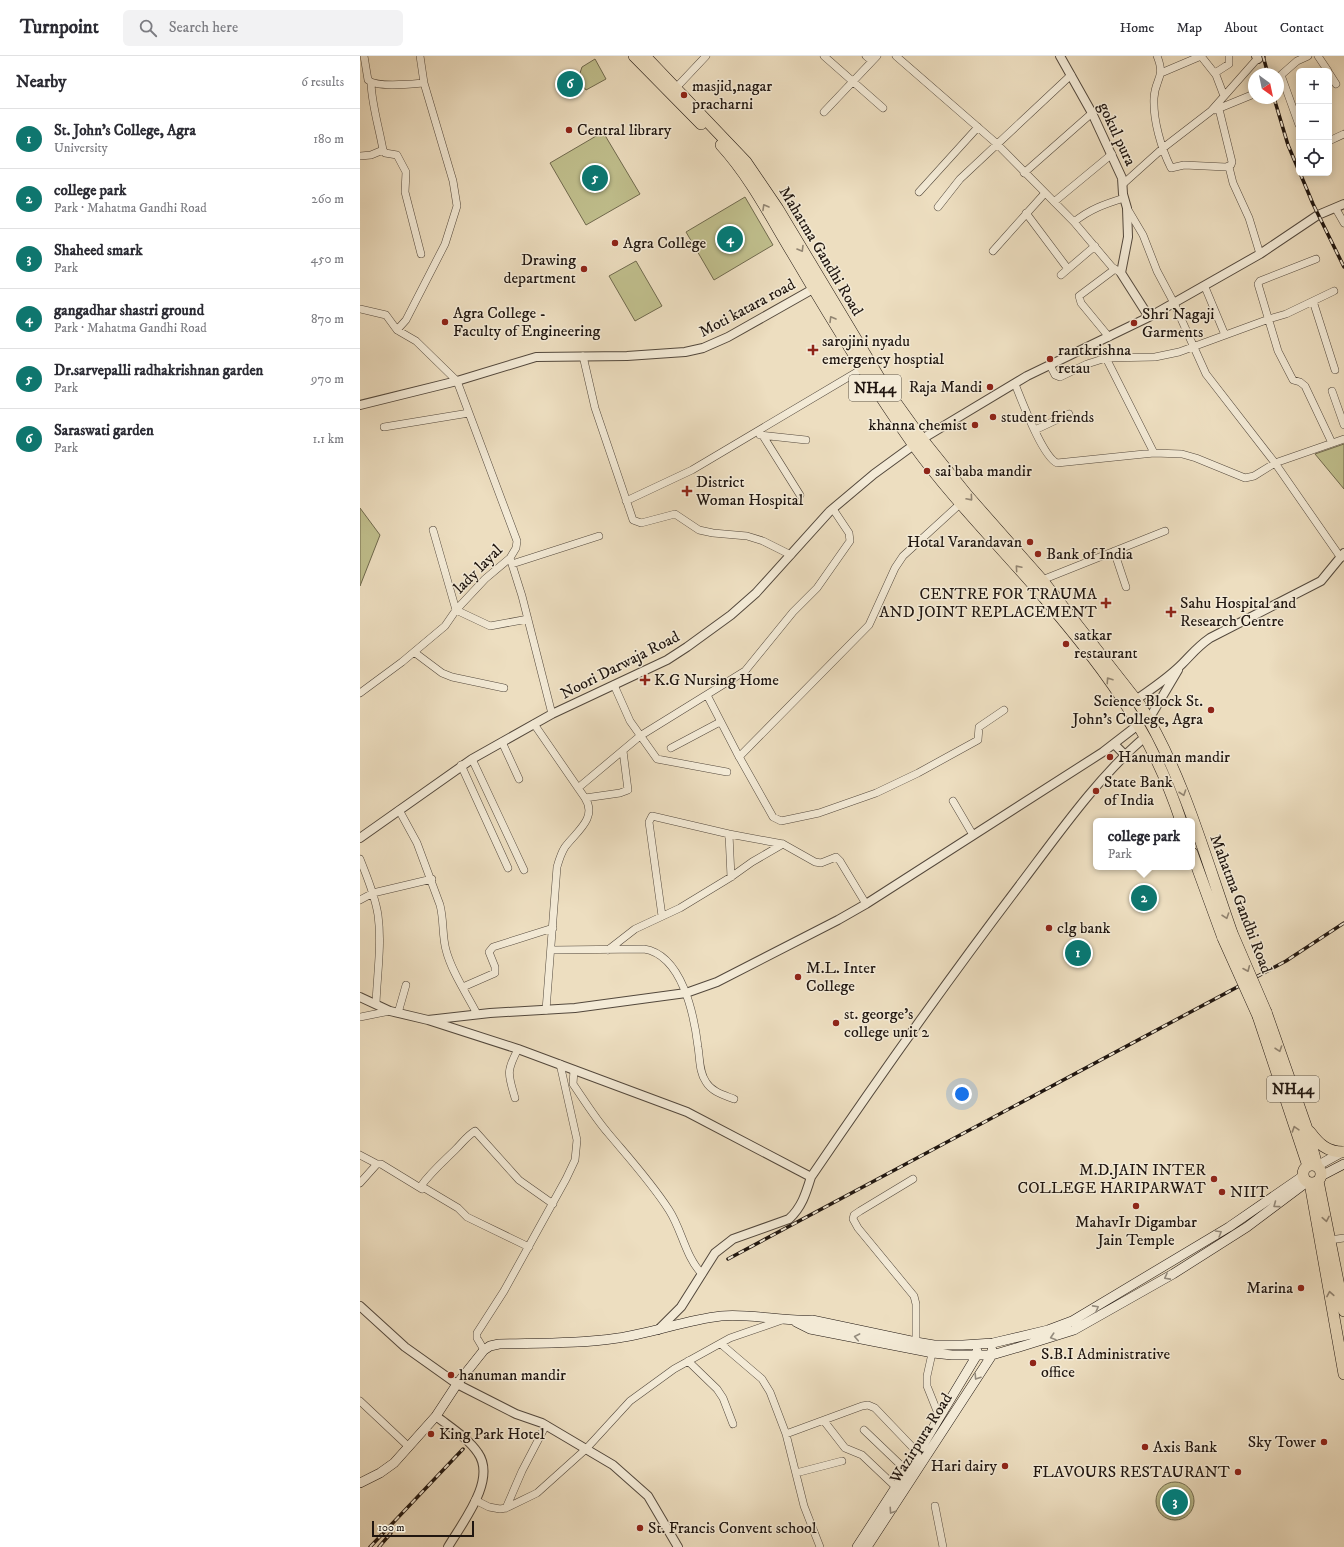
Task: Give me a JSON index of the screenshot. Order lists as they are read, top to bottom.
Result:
{
  "streets": {
    "highway": ["Mahatma Gandhi Road", "NH44"],
    "main road": ["Wazirpura Road"],
    "street": [
      "gokul pura",
      "Moti katara road",
      "lady layal",
      "Noori Darwaja Road"
    ]
  },
  "crossings": [
    ["Mahatma Gandhi Road", "Moti katara road"],
    ["Mahatma Gandhi Road", "Noori Darwaja Road"],
    ["Moti katara road", "lady layal"]
  ],
  "places": {
    "other": [
      "masjid,nagar pracharni",
      "Central library",
      "Agra College",
      "Drawing department",
      "Agra College - Faculty of Engineering",
      "Shri Nagaji Garments",
      "rantkrishna retau",
      "Raja Mandi",
      "student friends",
      "khanna chemist",
      "sai baba mandir",
      "Hotal Varandavan",
      "Bank of India",
      "satkar restaurant",
      "Science Block St. John's College, Agra",
      "Hanuman mandir",
      "State Bank of India",
      "clg bank",
      "M.L. Inter College",
      "st. george's college unit 2",
      "M.D.JAIN INTER COLLEGE HARIPARWAT",
      "NIIT",
      "MahavIr Digambar Jain Temple",
      "Marina",
      "S.B.I Administrative office",
      "hanuman mandir",
      "King Park Hotel",
      "Sky Tower",
      "Axis Bank",
      "Hari dairy",
      "FLAVOURS RESTAURANT",
      "St. Francis Convent school"
    ],
    "health": [
      "sarojini nyadu emergency hosptial",
      "District Woman Hospital",
      "CENTRE FOR TRAUMA AND JOINT REPLACEMENT",
      "Sahu Hospital and Research Centre",
      "K.G Nursing Home"
    ]
  },
  "scale_bar": "100 m",
  "north": "bottom right",
  "page": {
    "header": "Turnpoint",
    "search": "Search here",
    "nav": [
      "Home",
      "Map",
      "About",
      "Contact"
    ],
    "heading": ["Nearby", "6 results"],
    "map_buttons": ["+", "−"],
    "pins": [
      "6",
      "5",
      "4",
      "2",
      "1",
      "3"
    ],
    "list": [
      {
        "mark": "1",
        "name": "St. John's College, Agra",
        "note": "University",
        "value": "180 m"
      },
      {
        "mark": "2",
        "name": "college park",
        "note": "Park · Mahatma Gandhi Road",
        "value": "260 m"
      },
      {
        "mark": "3",
        "name": "Shaheed smark",
        "note": "Park",
        "value": "450 m"
      },
      {
        "mark": "4",
        "name": "gangadhar shastri ground",
        "note": "Park · Mahatma Gandhi Road",
        "value": "870 m"
      },
      {
        "mark": "5",
        "name": "Dr.sarvepalli radhakrishnan garden",
        "note": "Park",
        "value": "970 m"
      },
      {
        "mark": "6",
        "name": "Saraswati garden",
        "note": "Park",
        "value": "1.1 km"
      }
    ],
    "popup": ["college park", "Park"],
    "scale": "100 m"
  }
}
